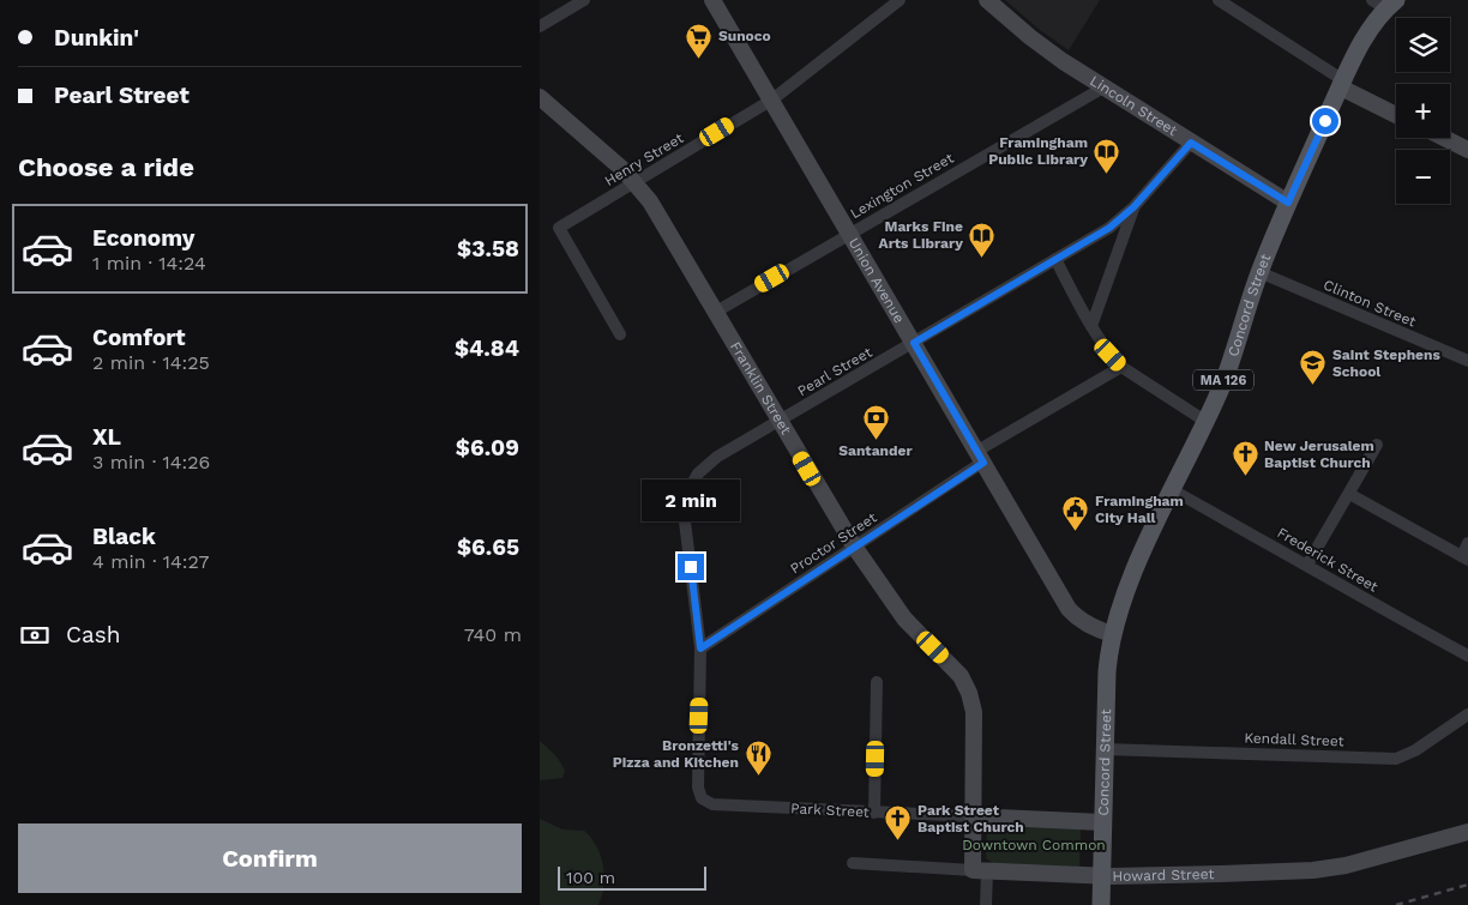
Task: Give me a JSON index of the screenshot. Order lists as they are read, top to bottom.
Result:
{
  "streets": {
    "main road": ["Concord Street", "MA 126"],
    "street": [
      "Lincoln Street",
      "Henry Street",
      "Lexington Street",
      "Union Avenue",
      "Clinton Street",
      "Pearl Street",
      "Franklin Street",
      "Proctor Street",
      "Frederick Street",
      "Kendall Street",
      "Park Street",
      "Howard Street"
    ]
  },
  "crossings": [
    ["Lincoln Street", "Lexington Street"],
    ["Lincoln Street", "Concord Street"],
    ["Lincoln Street", "Pearl Street"],
    ["Henry Street", "Union Avenue"],
    ["Henry Street", "Franklin Street"],
    ["Lexington Street", "Union Avenue"],
    ["Lexington Street", "Franklin Street"],
    ["Union Avenue", "Concord Street"],
    ["Union Avenue", "Pearl Street"],
    ["Union Avenue", "Proctor Street"],
    ["Clinton Street", "Concord Street"],
    ["Concord Street", "Frederick Street"],
    ["Concord Street", "Kendall Street"],
    ["Concord Street", "Park Street"],
    ["Concord Street", "Howard Street"],
    ["Pearl Street", "Franklin Street"],
    ["Pearl Street", "Proctor Street"],
    ["Pearl Street", "Park Street"],
    ["Franklin Street", "Proctor Street"],
    ["Franklin Street", "Park Street"],
    ["Franklin Street", "Howard Street"]
  ],
  "parks": ["Downtown Common"],
  "places": {
    "supermarket": ["Sunoco"],
    "library": ["Framingham Public Library", "Marks Fine Arts Library"],
    "school or university": ["Saint Stephens School"],
    "bank": ["Santander"],
    "church": ["New Jerusalem Baptist Church", "Park Street Baptist Church"],
    "public building": ["Framingham City Hall"],
    "restaurant": ["Bronzetti's Pizza and Kitchen"]
  },
  "scale_bar": "100 m",
  "page": {
    "banner": ["Dunkin'", "Pearl Street"],
    "map_buttons": ["+", "−"],
    "heading": "Choose a ride",
    "list": [
      {
        "name": "Economy",
        "note": "1 min · 14:24",
        "value": "$3.58"
      },
      {
        "name": "Comfort",
        "note": "2 min · 14:25",
        "value": "$4.84"
      },
      {
        "name": "XL",
        "note": "3 min · 14:26",
        "value": "$6.09"
      },
      {
        "name": "Black",
        "note": "4 min · 14:27",
        "value": "$6.65"
      }
    ],
    "bubble": "2 min",
    "pay": ["Cash", "740 m"],
    "buttons": "Confirm",
    "scale": "100 m"
  }
}
